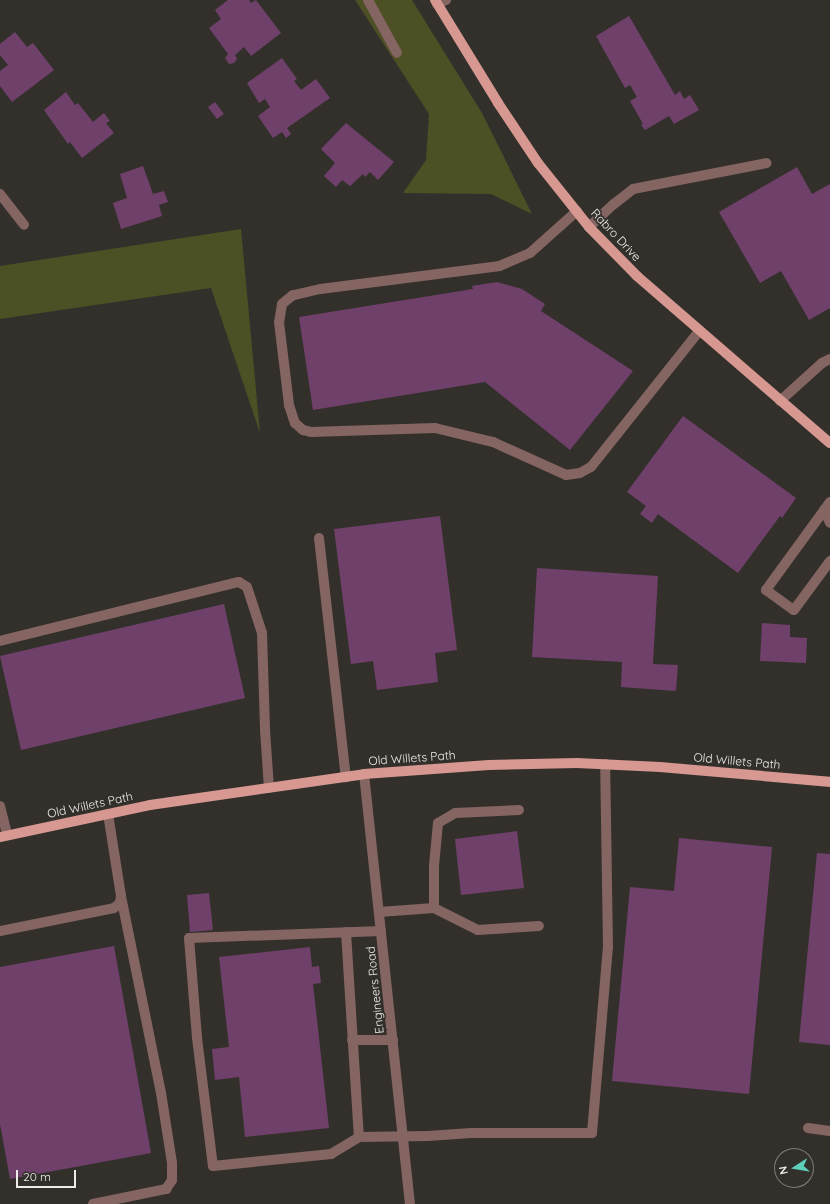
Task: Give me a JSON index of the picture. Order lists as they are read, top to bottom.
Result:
{
  "streets": {
    "main road": ["Rabro Drive", "Old Willets Path"],
    "street": ["Engineers Road"]
  },
  "crossings": [
    ["Old Willets Path", "Engineers Road"]
  ],
  "scale_bar": "20 m",
  "north": "left"
}
